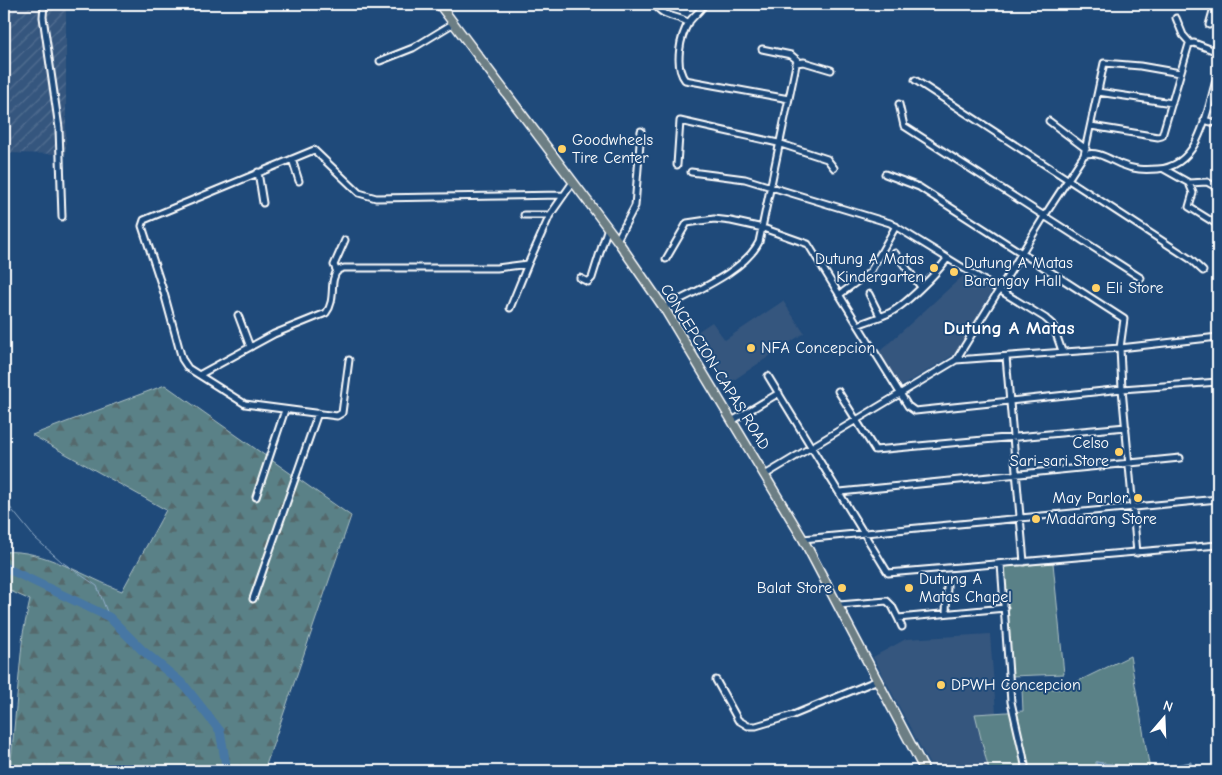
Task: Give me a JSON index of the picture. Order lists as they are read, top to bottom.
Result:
{
  "streets": {
    "main road": ["CONCEPCION-CAPAS ROAD"]
  },
  "districts": ["Dutung A Matas"],
  "places": [
    "Goodwheels Tire Center",
    "Dutung A Matas Kindergarten",
    "Dutung A Matas Barangay Hall",
    "Eli Store",
    "NFA Concepcion",
    "Celso Sari-sari Store",
    "May Parlor",
    "Madarang Store",
    "Balat Store",
    "Dutung A Matas Chapel",
    "DPWH Concepcion"
  ],
  "north": "top"
}
